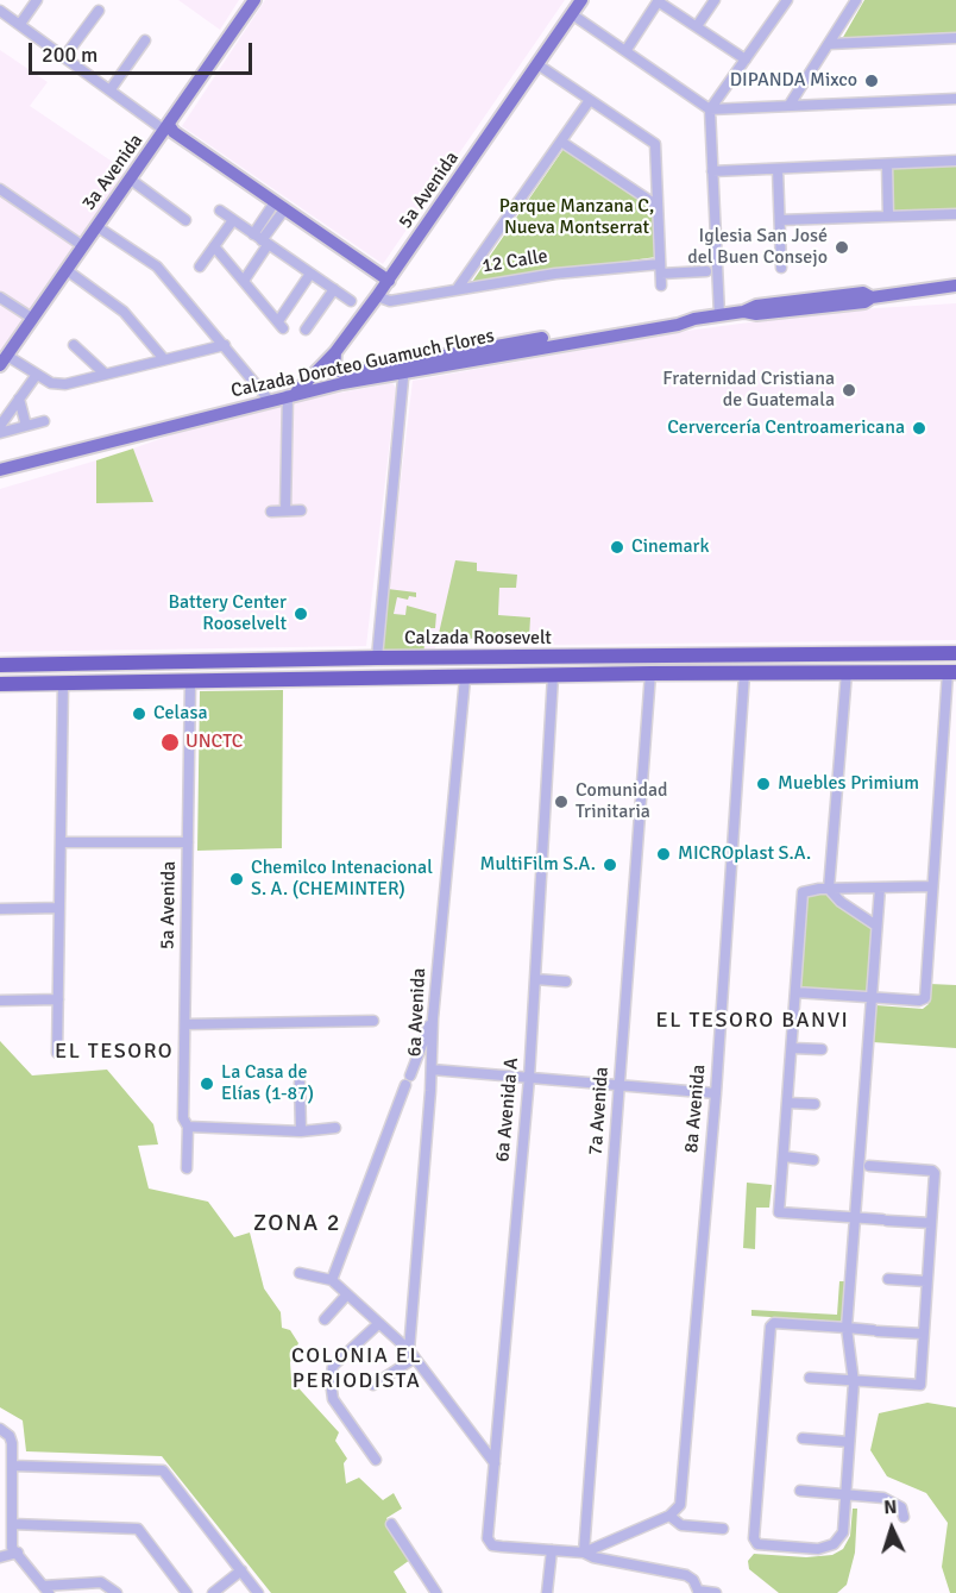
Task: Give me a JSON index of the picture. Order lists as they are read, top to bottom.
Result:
{
  "streets": {
    "highway": ["Calzada Roosevelt"],
    "main road": ["3a Avenida", "5a Avenida", "Calzada Doroteo Guamuch Flores"],
    "street": [
      "12 Calle",
      "6a Avenida",
      "8a Avenida",
      "6a Avenida A",
      "7a Avenida"
    ]
  },
  "crossings": [
    ["5a Avenida", "12 Calle"],
    ["5a Avenida", "Calzada Doroteo Guamuch Flores"],
    ["5a Avenida", "Calzada Roosevelt"],
    ["Calzada Roosevelt", "6a Avenida"],
    ["Calzada Roosevelt", "8a Avenida"],
    ["Calzada Roosevelt", "6a Avenida A"],
    ["Calzada Roosevelt", "7a Avenida"]
  ],
  "districts": [
    "EL TESORO BANVI",
    "EL TESORO",
    "ZONA 2",
    "COLONIA EL PERIODISTA"
  ],
  "parks": ["Parque Manzana C, Nueva Montserrat"],
  "places": [
    "DIPANDA Mixco",
    "Iglesia San José del Buen Consejo",
    "Fraternidad Cristiana de Guatemala",
    "Cervercería Centroamericana",
    "Cinemark",
    "Battery Center Rooselvelt",
    "Celasa",
    "UNCTC",
    "Muebles Primium",
    "Comunidad Trinitaria",
    "MICROplast S.A.",
    "MultiFilm S.A.",
    "Chemilco Intenacional S. A. (CHEMINTER)",
    "La Casa de Elías (1-87)"
  ],
  "scale_bar": "200 m",
  "north": "top"
}
